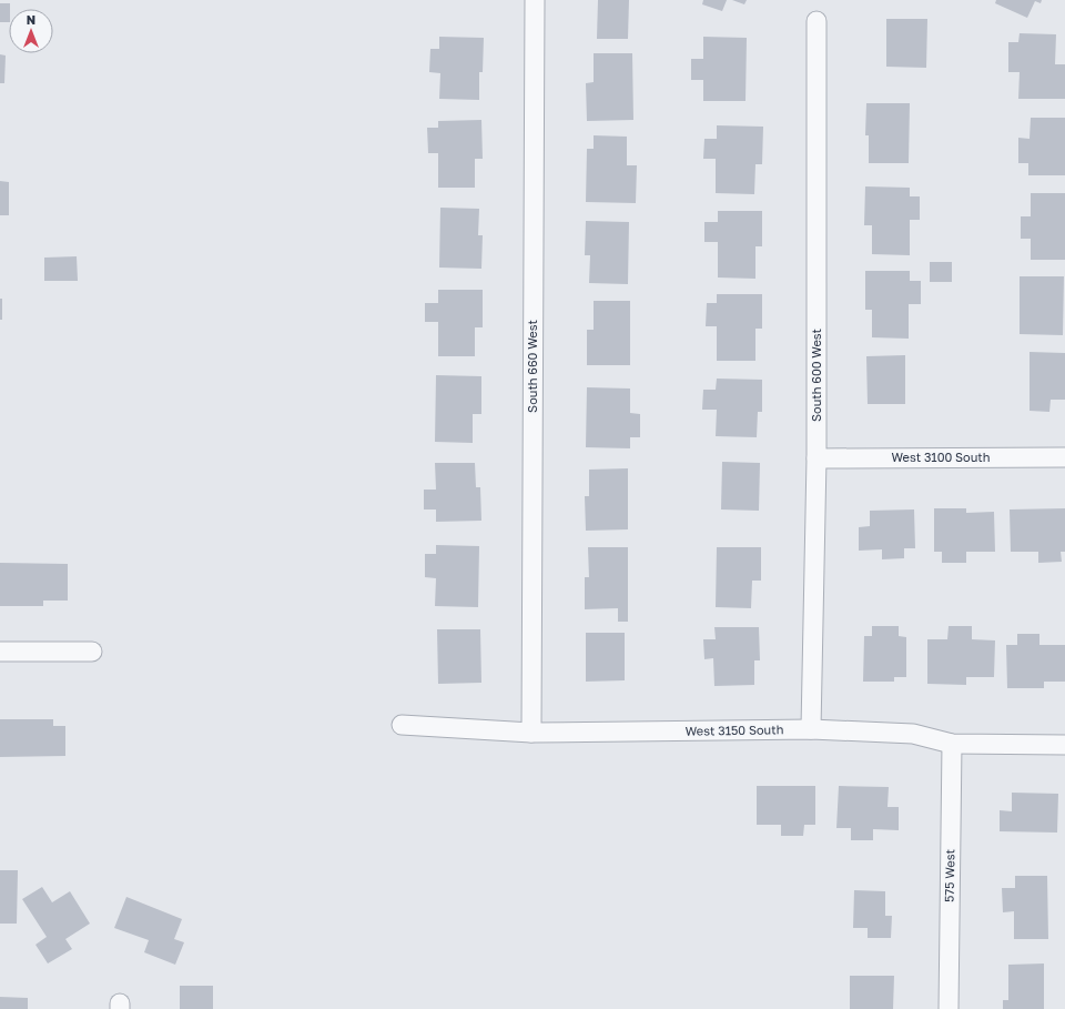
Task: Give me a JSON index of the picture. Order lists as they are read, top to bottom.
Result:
{
  "streets": {
    "street": [
      "South 660 West",
      "South 600 West",
      "West 3100 South",
      "West 3150 South",
      "575 West"
    ]
  },
  "crossings": [
    ["South 660 West", "West 3150 South"],
    ["South 600 West", "West 3100 South"],
    ["South 600 West", "West 3150 South"],
    ["West 3150 South", "575 West"]
  ],
  "north": "top"
}
